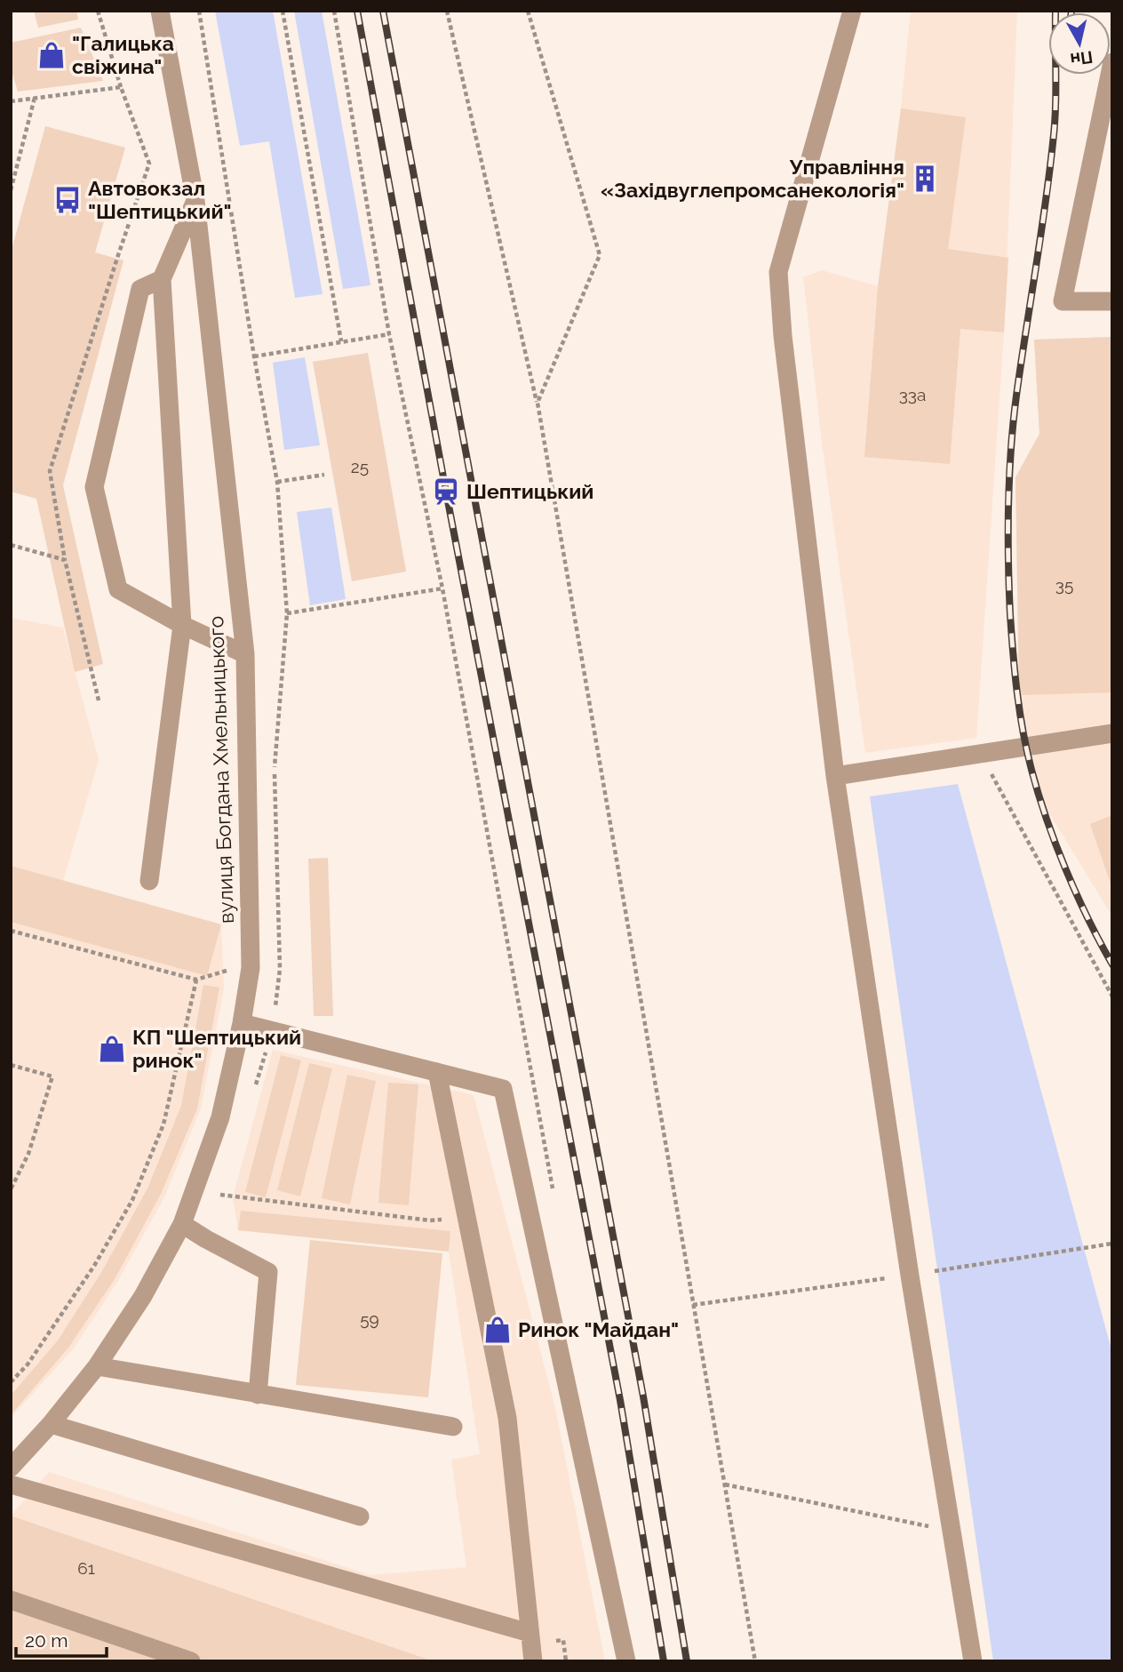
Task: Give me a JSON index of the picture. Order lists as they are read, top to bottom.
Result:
{
  "streets": {
    "street": ["вулиця Богдана Хмельницького"]
  },
  "places": {
    "shop": ["\"Галицька свіжина\"", "КП \"Шептицький ринок\"", "Ринок \"Майдан\""],
    "building": ["Управління «Західвуглепромсанекологія\""],
    "bus stop": ["Автовокзал \"Шептицький\""],
    "station": ["Шептицький"]
  },
  "house_numbers": [
    "33а",
    "25",
    "35",
    "59",
    "61"
  ],
  "scale_bar": "20 m",
  "north": "bottom"
}
